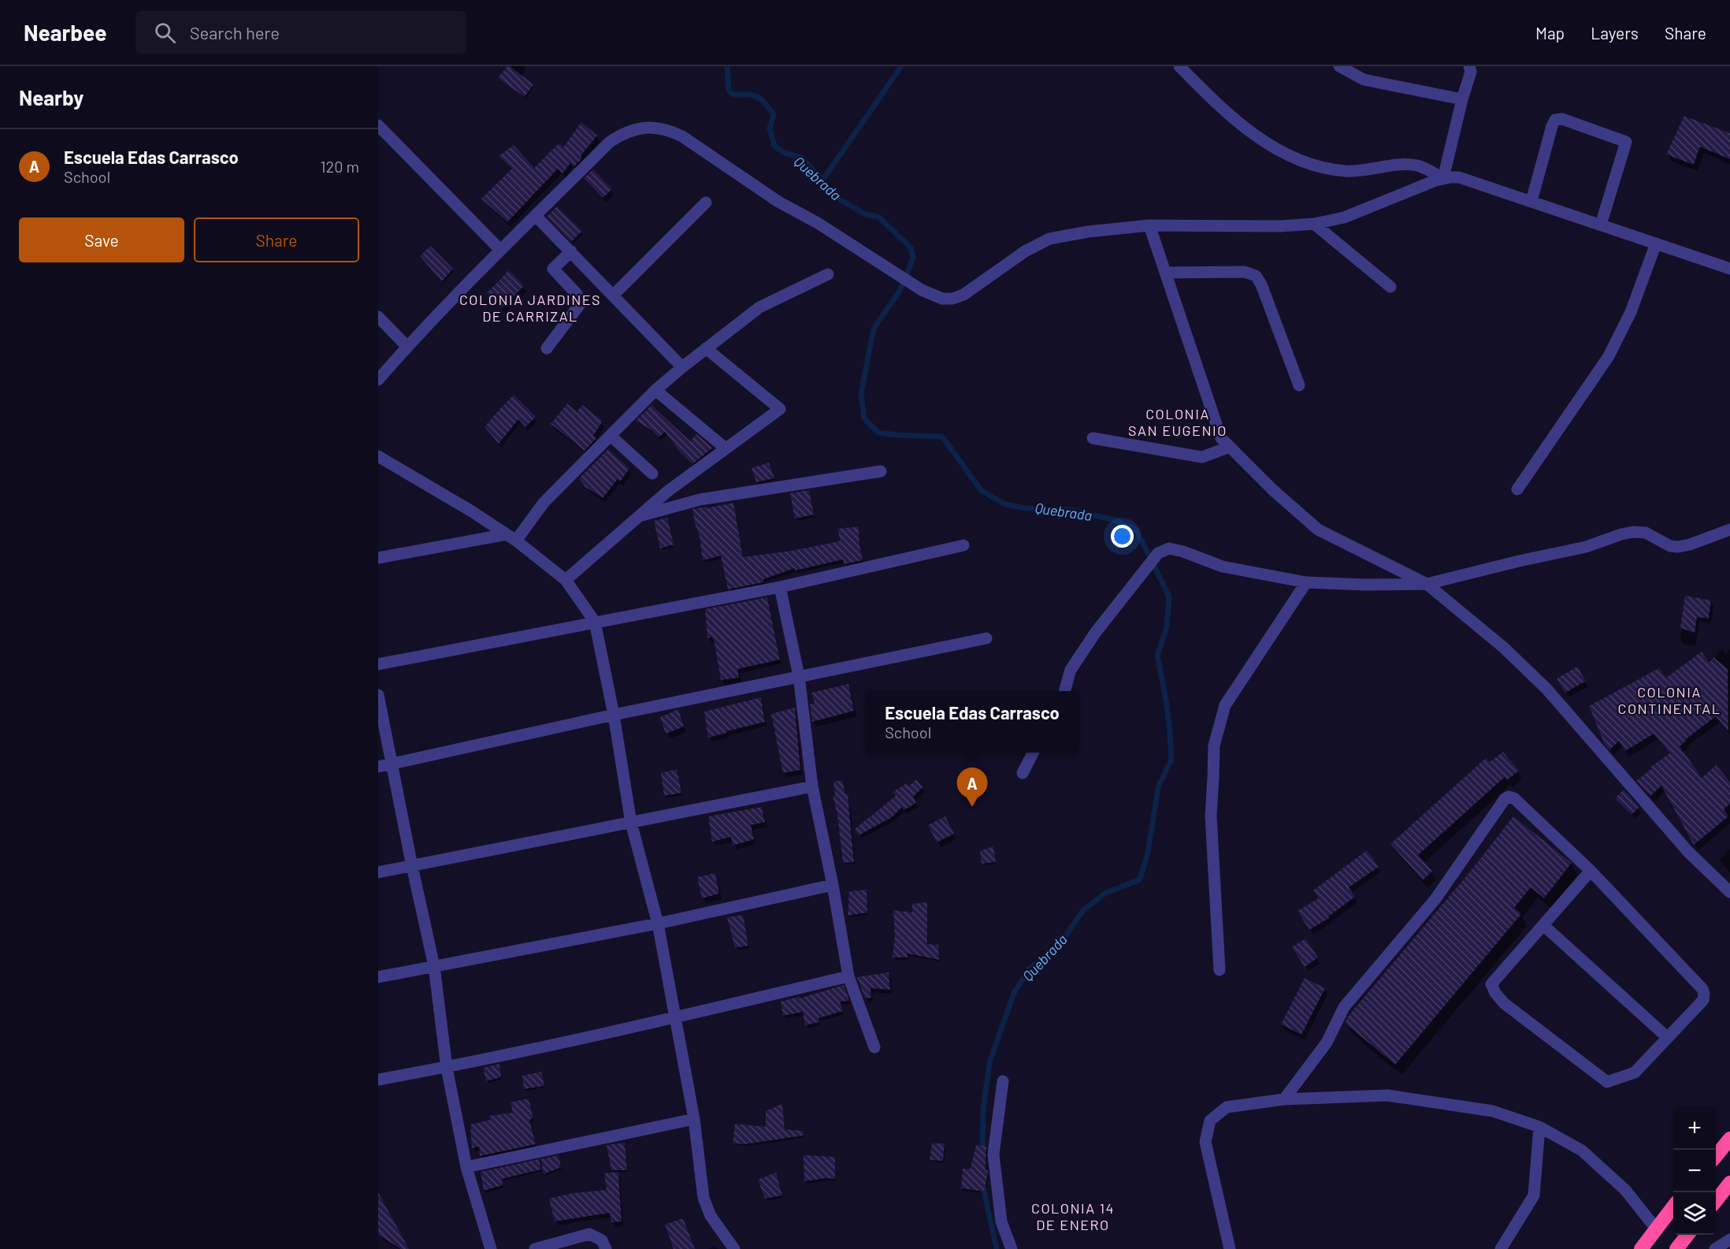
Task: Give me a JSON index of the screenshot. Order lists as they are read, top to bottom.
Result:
{
  "districts": [
    "COLONIA JARDINES DE CARRIZAL",
    "COLONIA SAN EUGENIO",
    "COLONIA CONTINENTAL",
    "COLONIA 14 DE ENERO"
  ],
  "water": ["Quebrada"],
  "page": {
    "header": "Nearbee",
    "search": "Search here",
    "nav": ["Map", "Layers", "Share"],
    "heading": "Nearby",
    "list": [
      {
        "mark": "A",
        "name": "Escuela Edas Carrasco",
        "note": "School",
        "value": "120 m"
      }
    ],
    "buttons": ["Save", "Share"],
    "popup": ["Escuela Edas Carrasco", "School"],
    "pins": "A",
    "map_buttons": ["+", "−"]
  }
}
